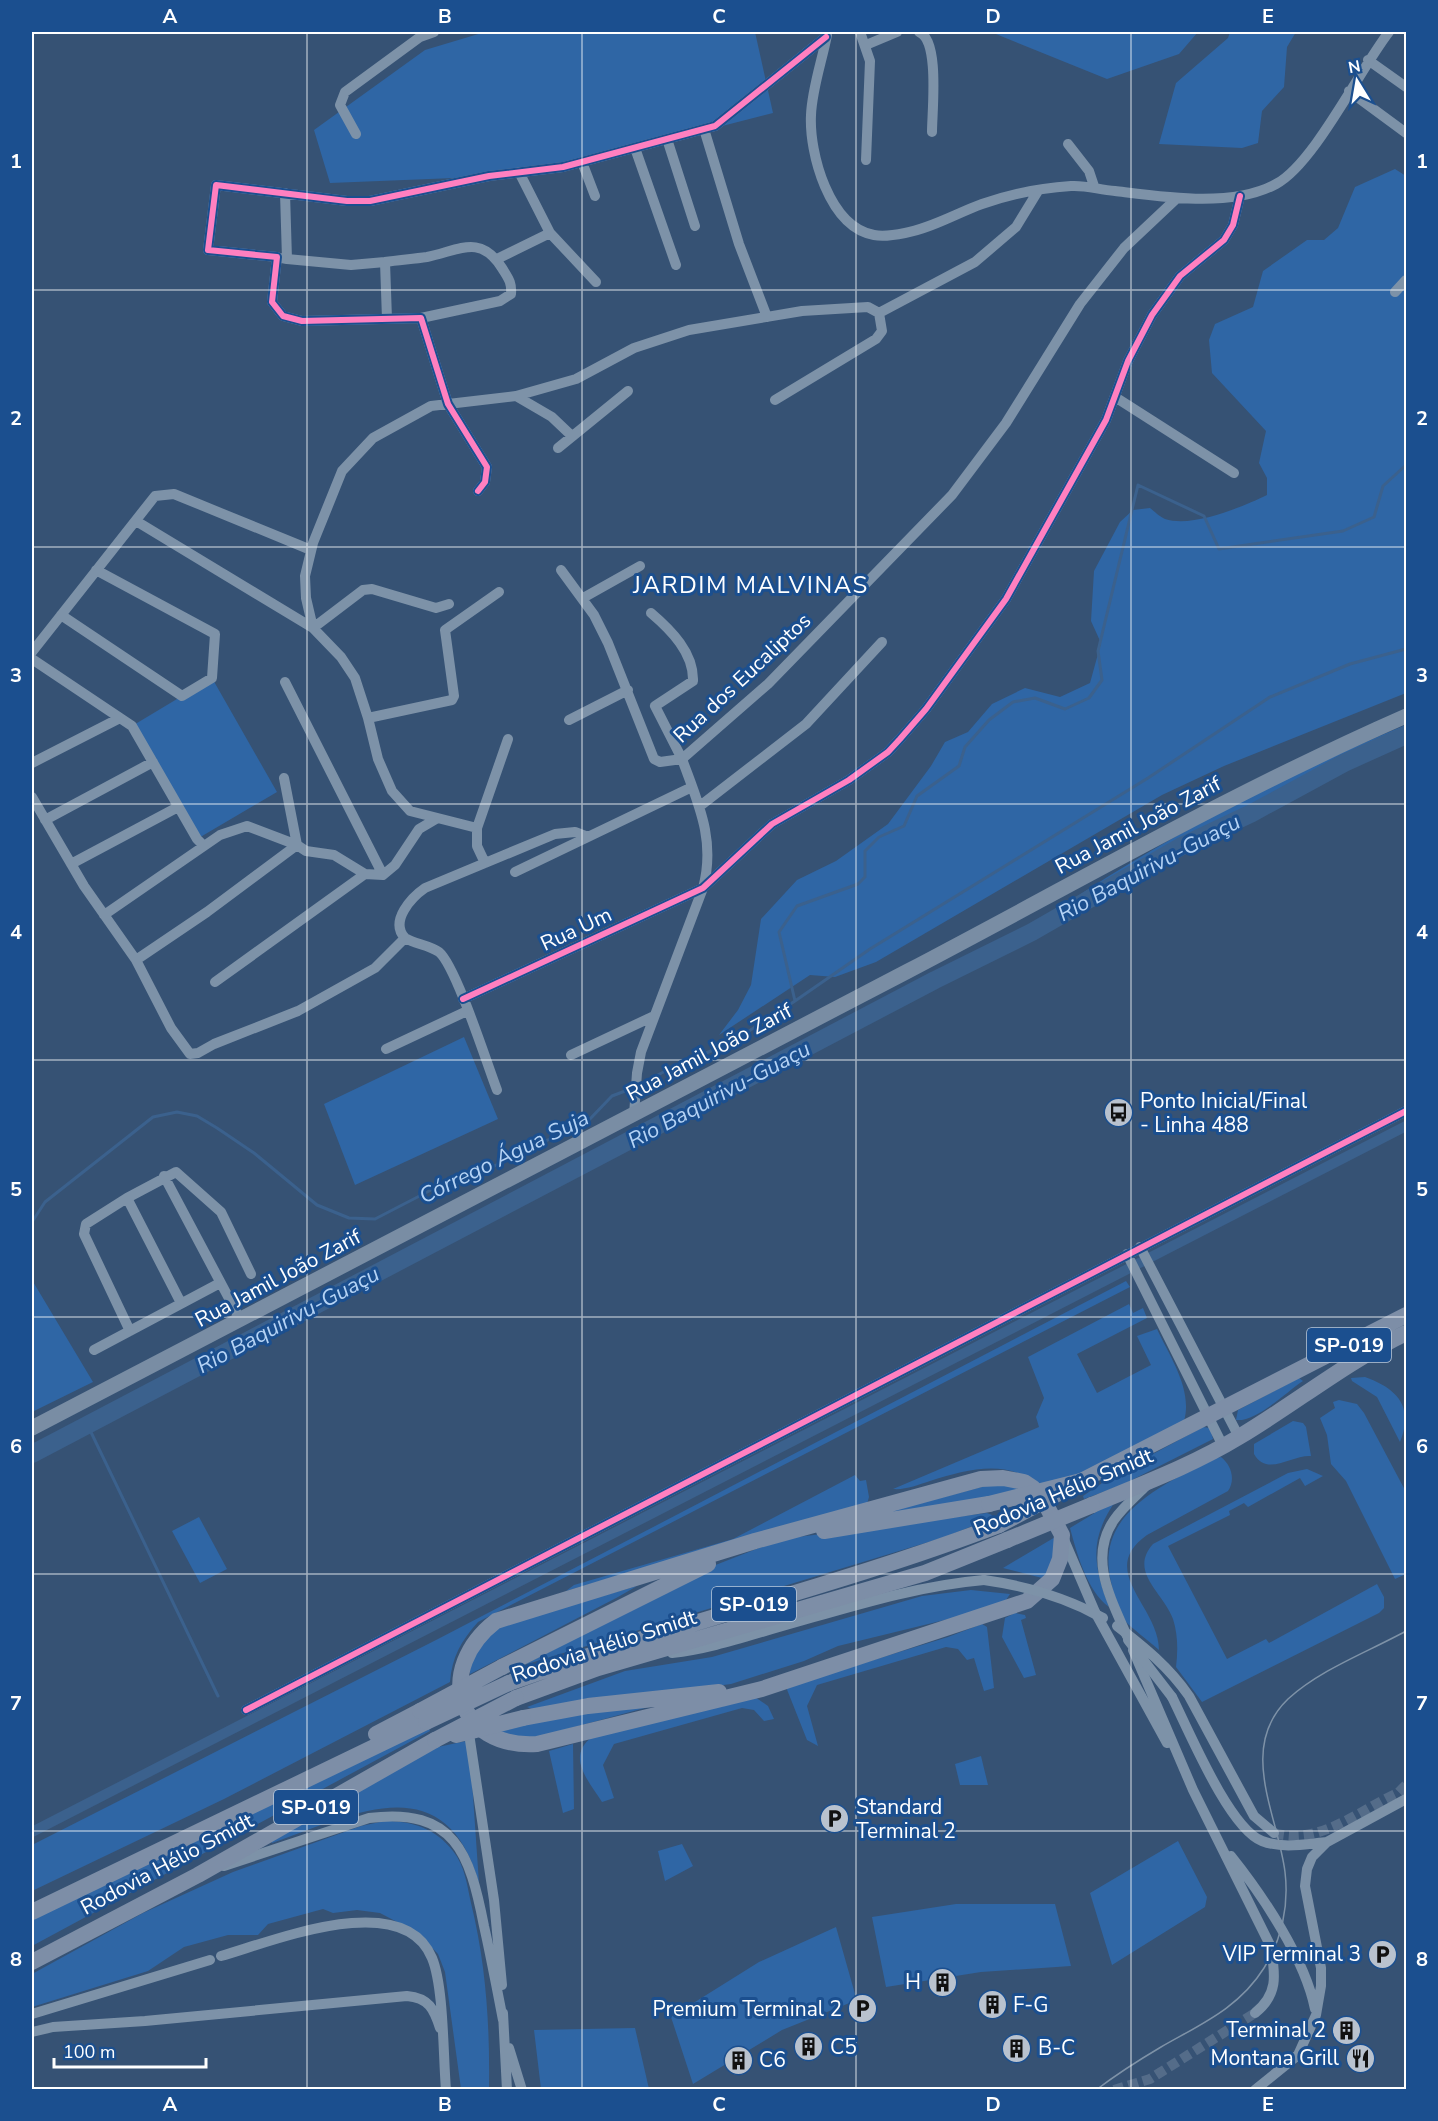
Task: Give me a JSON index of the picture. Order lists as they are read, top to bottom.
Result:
{
  "streets": {
    "main road": ["Rua Jamil João Zarif", "SP-019", "Rodovia Hélio Smidt"],
    "street": ["Rua dos Eucaliptos", "Rua Um"]
  },
  "crossings": [
    ["Rua dos Eucaliptos", "Rua Jamil João Zarif"],
    ["Rua dos Eucaliptos", "Rua Um"]
  ],
  "districts": ["JARDIM MALVINAS"],
  "water": ["Rio Baquirivu-Guaçu", "Córrego Água Suja"],
  "places": {
    "bus stop": ["Ponto Inicial/Final - Linha 488"],
    "parking": ["Standard Terminal 2", "VIP Terminal 3", "Premium Terminal 2"],
    "building": [
      "H",
      "F-G",
      "Terminal 2",
      "C5",
      "B-C",
      "C6"
    ],
    "restaurant": ["Montana Grill"]
  },
  "scale_bar": "100 m",
  "north": "top",
  "grid": {
    "columns": [
      "A",
      "B",
      "C",
      "D",
      "E"
    ],
    "rows": [
      "1",
      "2",
      "3",
      "4",
      "5",
      "6",
      "7",
      "8"
    ]
  }
}
